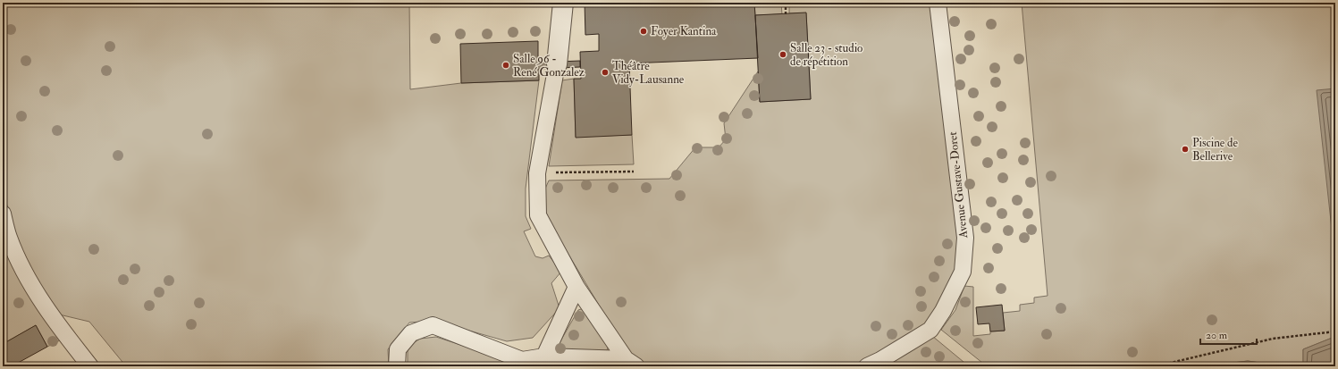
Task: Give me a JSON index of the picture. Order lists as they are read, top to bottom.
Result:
{
  "streets": {
    "street": ["Avenue Gustave-Doret"]
  },
  "places": [
    "Foyer Kantina",
    "Salle 23 - studio de répétition",
    "Salle 96 - René Gonzalez",
    "Théâtre Vidy-Lausanne",
    "Piscine de Bellerive"
  ],
  "scale_bar": "20 m"
}
